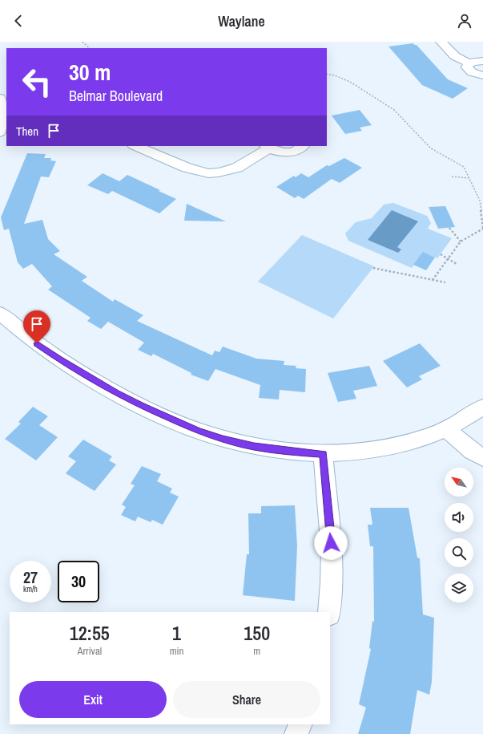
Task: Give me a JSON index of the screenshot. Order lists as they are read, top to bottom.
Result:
{
  "north": "top left",
  "page": {
    "header": "Waylane",
    "turn": ["30 m", "Belmar Boulevard"],
    "then": "Then",
    "speed": "27 km/h",
    "limit": "30",
    "eta": [
      "12:55",
      "Arrival",
      "1",
      "min",
      "150",
      "m"
    ],
    "buttons": ["Exit", "Share"]
  }
}
